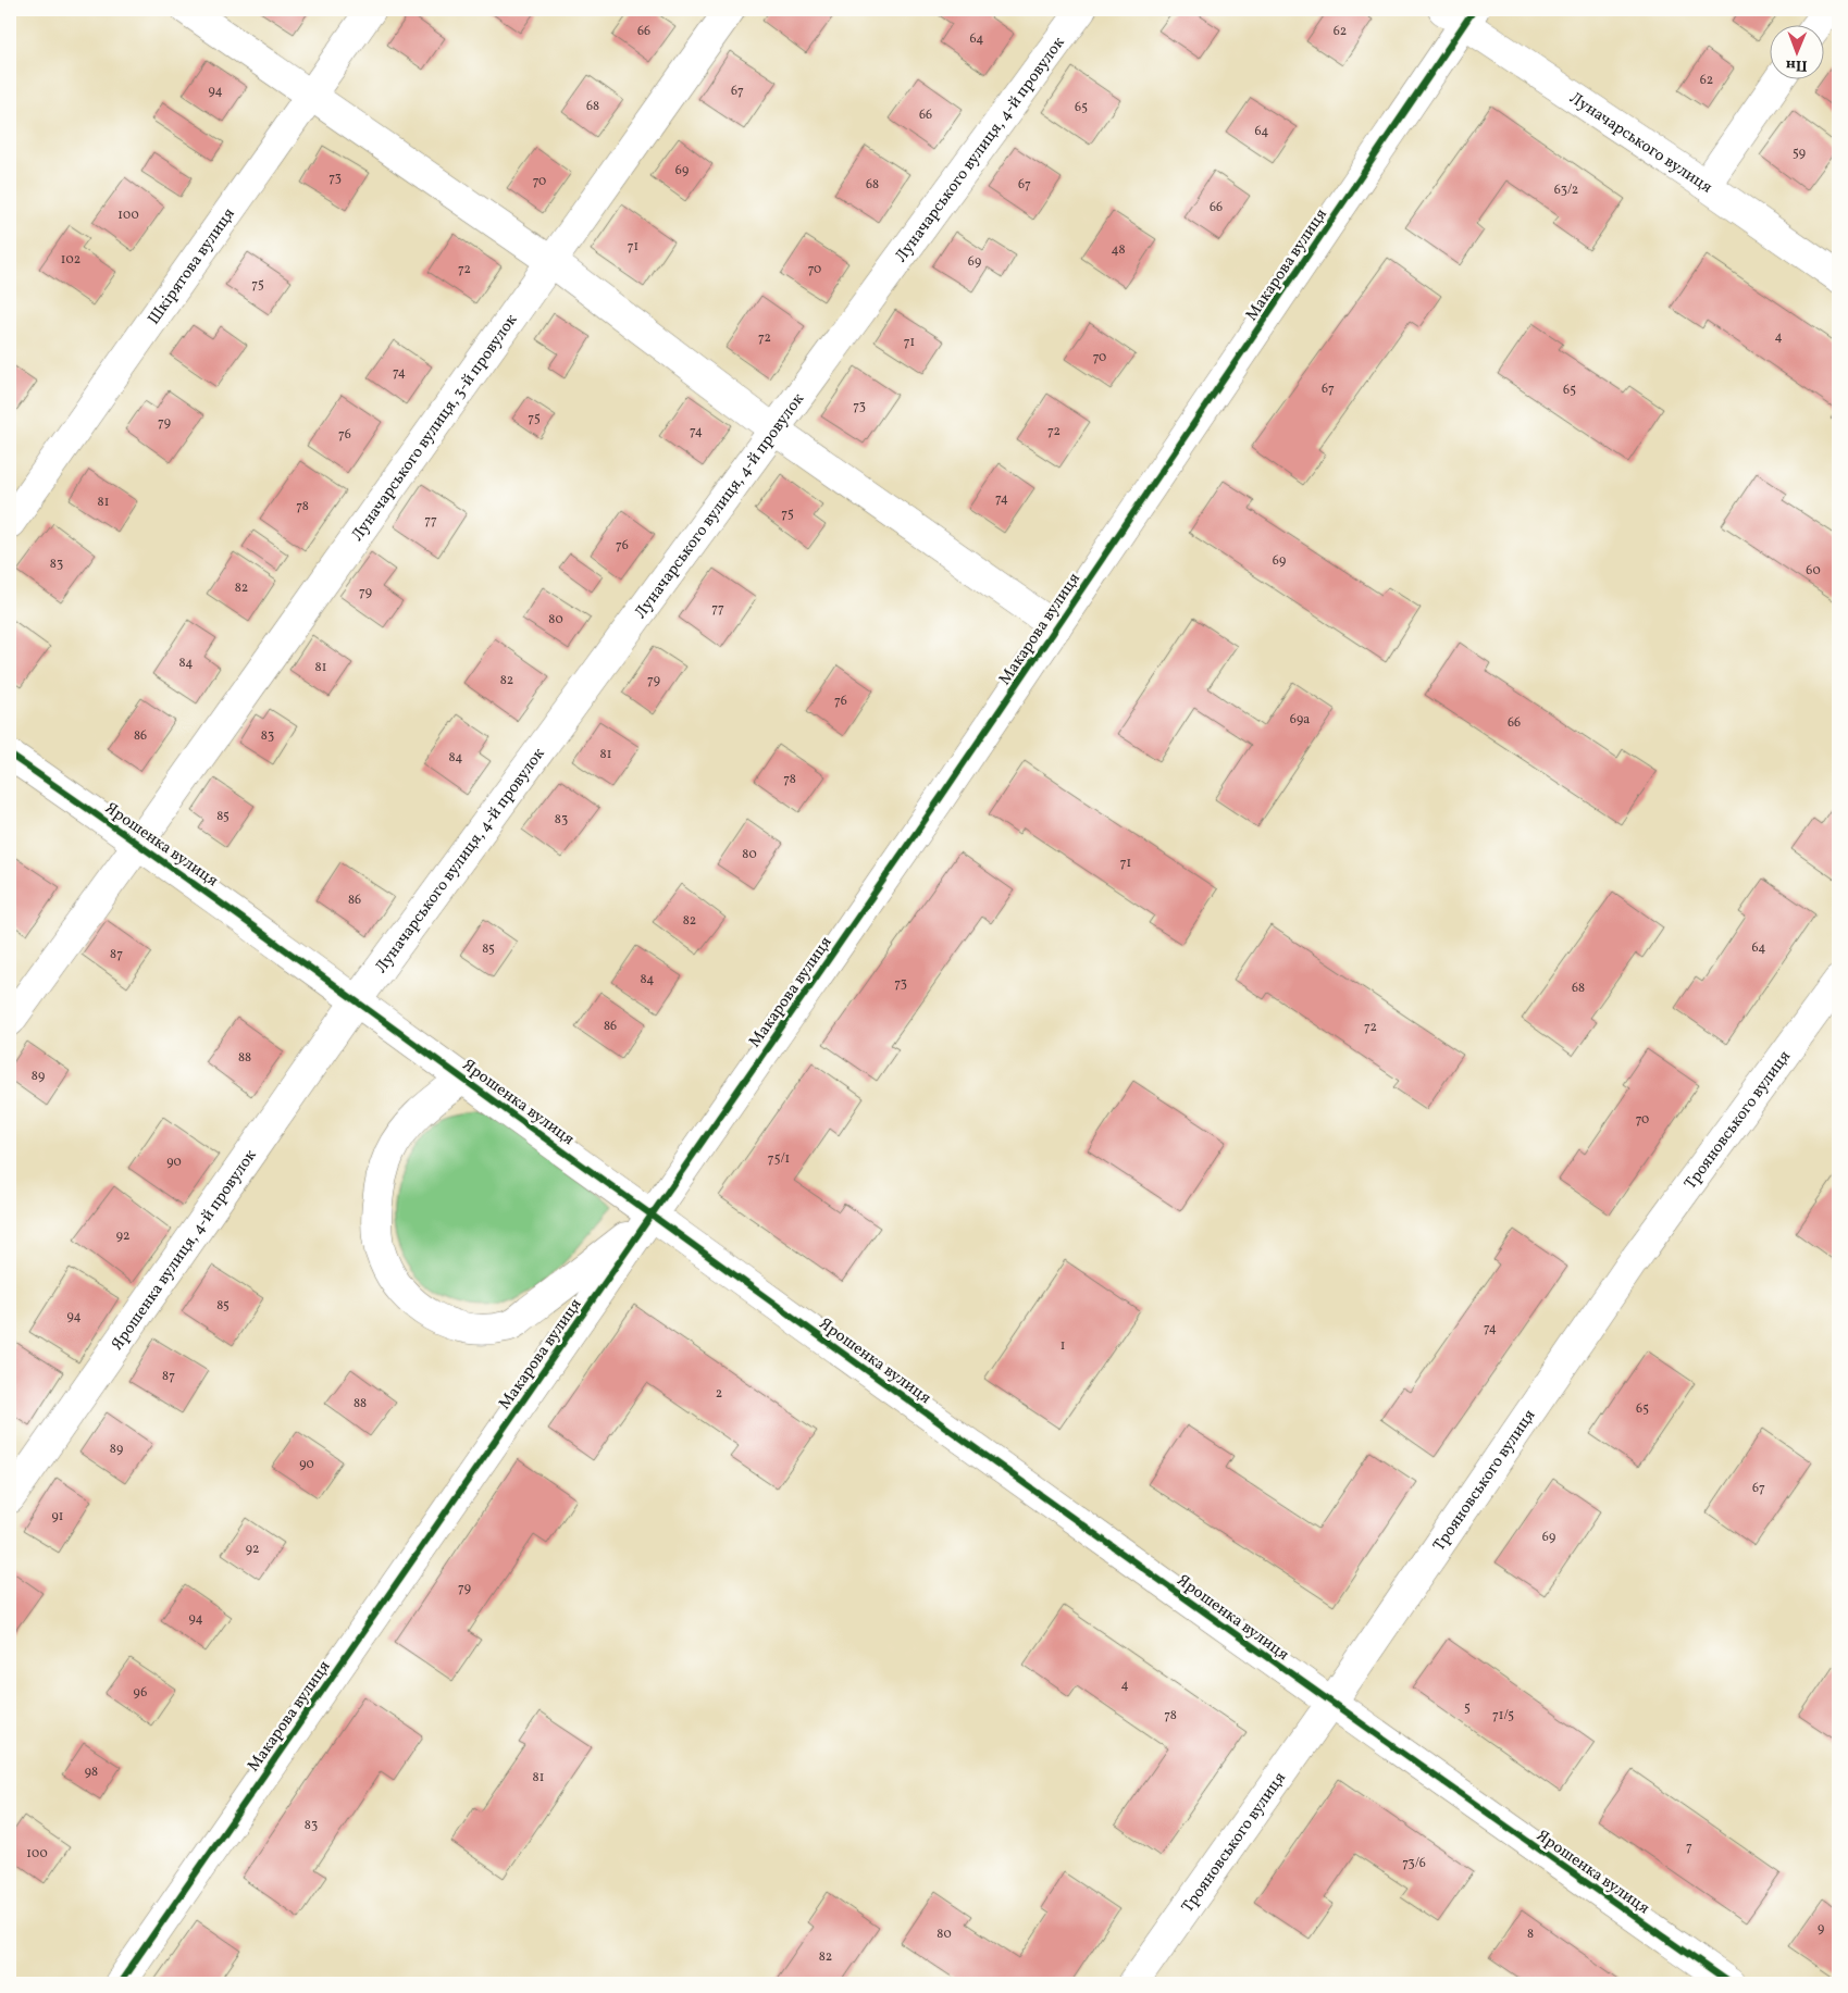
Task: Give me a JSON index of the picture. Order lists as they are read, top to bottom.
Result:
{
  "streets": {
    "street": [
      "Луначарського вулиця",
      "Луначарського вулиця, 4-й провулок",
      "Макарова вулиця",
      "Шкірятова вулиця",
      "Луначарського вулиця, 3-й провулок",
      "Ярошенка вулиця",
      "Трояновського вулиця",
      "Ярошенка вулиця, 4-й провулок"
    ]
  },
  "crossings": [
    ["Луначарського вулиця", "Макарова вулиця"],
    ["Луначарського вулиця, 4-й провулок", "Ярошенка вулиця"],
    ["Луначарського вулиця, 4-й провулок", "Ярошенка вулиця, 4-й провулок"],
    ["Макарова вулиця", "Ярошенка вулиця"],
    ["Луначарського вулиця, 3-й провулок", "Ярошенка вулиця"],
    ["Ярошенка вулиця", "Трояновського вулиця"],
    ["Ярошенка вулиця", "Ярошенка вулиця, 4-й провулок"]
  ],
  "house_numbers": [
    "66",
    "62",
    "64",
    "62",
    "94",
    "67",
    "68",
    "65",
    "66",
    "64",
    "59",
    "69",
    "73",
    "70",
    "68",
    "67",
    "63/2",
    "66",
    "100",
    "71",
    "48",
    "102",
    "69",
    "72",
    "70",
    "75",
    "4",
    "72",
    "71",
    "70",
    "74",
    "67",
    "65",
    "73",
    "75",
    "79",
    "74",
    "72",
    "76",
    "74",
    "81",
    "78",
    "75",
    "77",
    "76",
    "69",
    "83",
    "60",
    "82",
    "79",
    "77",
    "80",
    "84",
    "81",
    "82",
    "79",
    "76",
    "69а",
    "66",
    "86",
    "83",
    "81",
    "84",
    "78",
    "85",
    "83",
    "80",
    "71",
    "86",
    "82",
    "64",
    "85",
    "87",
    "84",
    "73",
    "68",
    "86",
    "72",
    "88",
    "89",
    "70",
    "75/1",
    "90",
    "92",
    "85",
    "94",
    "74",
    "1",
    "87",
    "2",
    "88",
    "65",
    "89",
    "90",
    "67",
    "91",
    "69",
    "92",
    "79",
    "94",
    "4",
    "96",
    "5",
    "78",
    "71/5",
    "98",
    "81",
    "83",
    "7",
    "100",
    "73/6",
    "9",
    "80",
    "8",
    "82"
  ],
  "north": "bottom"
}
